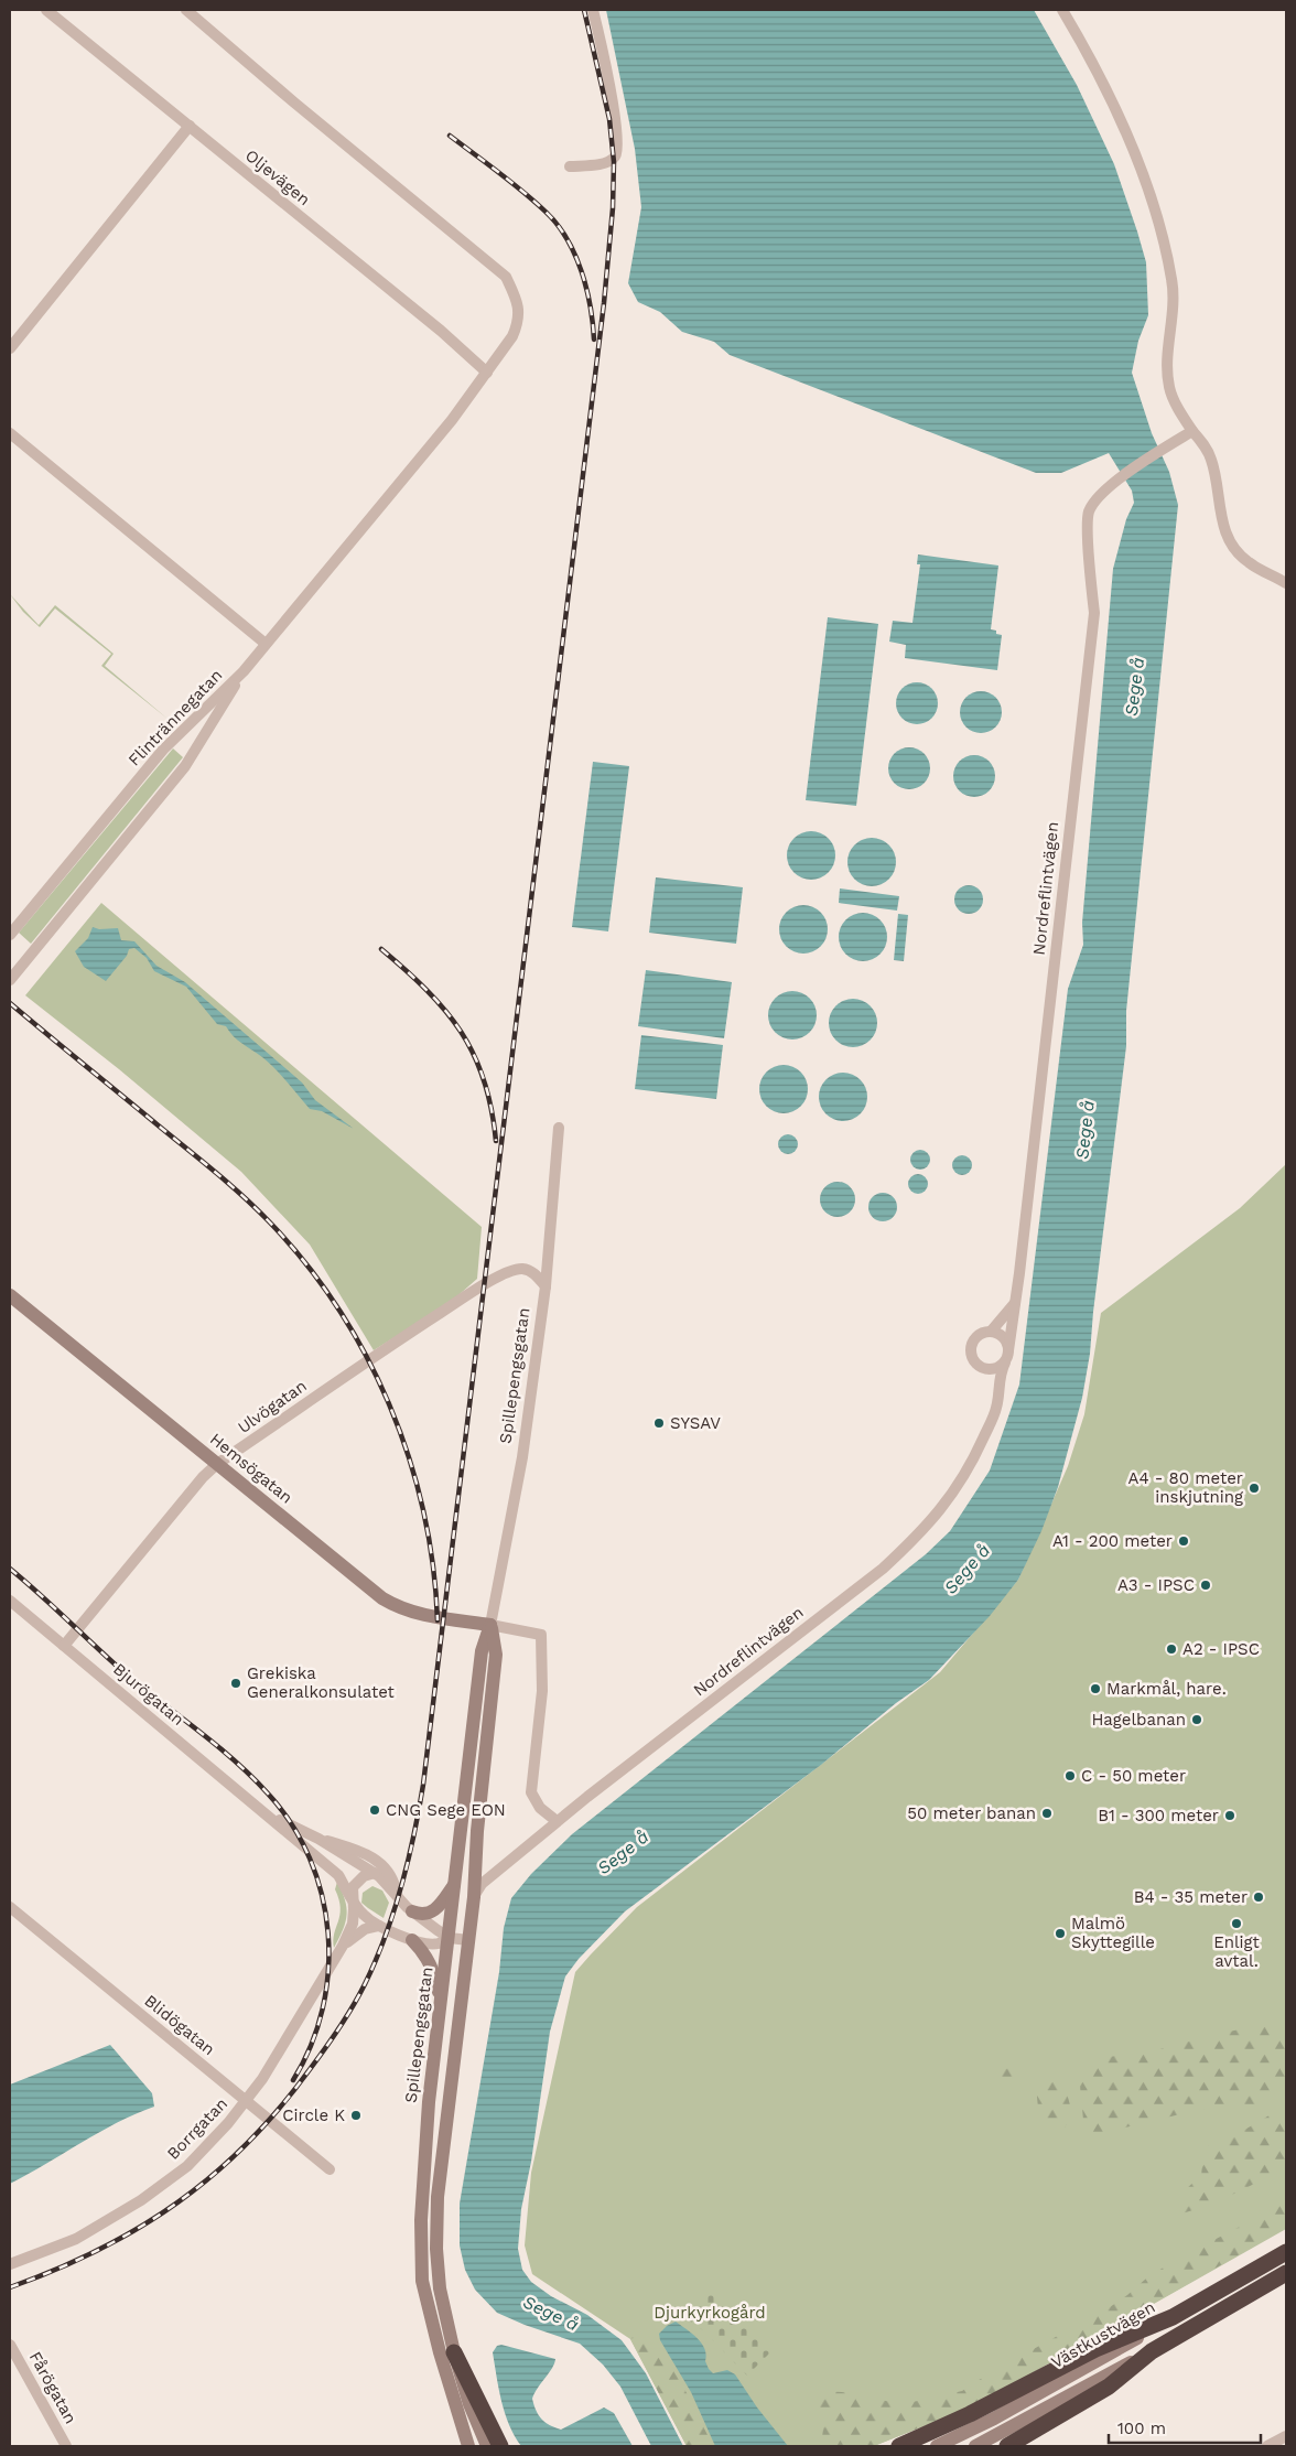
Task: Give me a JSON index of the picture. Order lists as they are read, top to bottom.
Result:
{
  "streets": {
    "highway": ["Västkustvägen"],
    "street": [
      "Oljevägen",
      "Flintrännegatan",
      "Nordreflintvägen",
      "Spillepengsgatan",
      "Ulvögatan",
      "Hemsögatan",
      "Bjurögatan",
      "Blidögatan",
      "Borrgatan",
      "Fårögatan"
    ]
  },
  "crossings": [
    ["Nordreflintvägen", "Spillepengsgatan"],
    ["Spillepengsgatan", "Ulvögatan"],
    ["Spillepengsgatan", "Hemsögatan"],
    ["Spillepengsgatan", "Bjurögatan"],
    ["Ulvögatan", "Hemsögatan"],
    ["Ulvögatan", "Bjurögatan"],
    ["Bjurögatan", "Borrgatan"],
    ["Blidögatan", "Borrgatan"]
  ],
  "water": ["Sege å"],
  "parks": ["Djurkyrkogård"],
  "places": [
    "SYSAV",
    "A4 - 80 meter inskjutning",
    "A1 - 200 meter",
    "A3 - IPSC",
    "A2 - IPSC",
    "Grekiska Generalkonsulatet",
    "Markmål, hare.",
    "Hagelbanan",
    "C - 50 meter",
    "CNG Sege EON",
    "50 meter banan",
    "B1 - 300 meter",
    "B4 - 35 meter",
    "Enligt avtal.",
    "Malmö Skyttegille",
    "Circle K"
  ],
  "scale_bar": "100 m"
}
